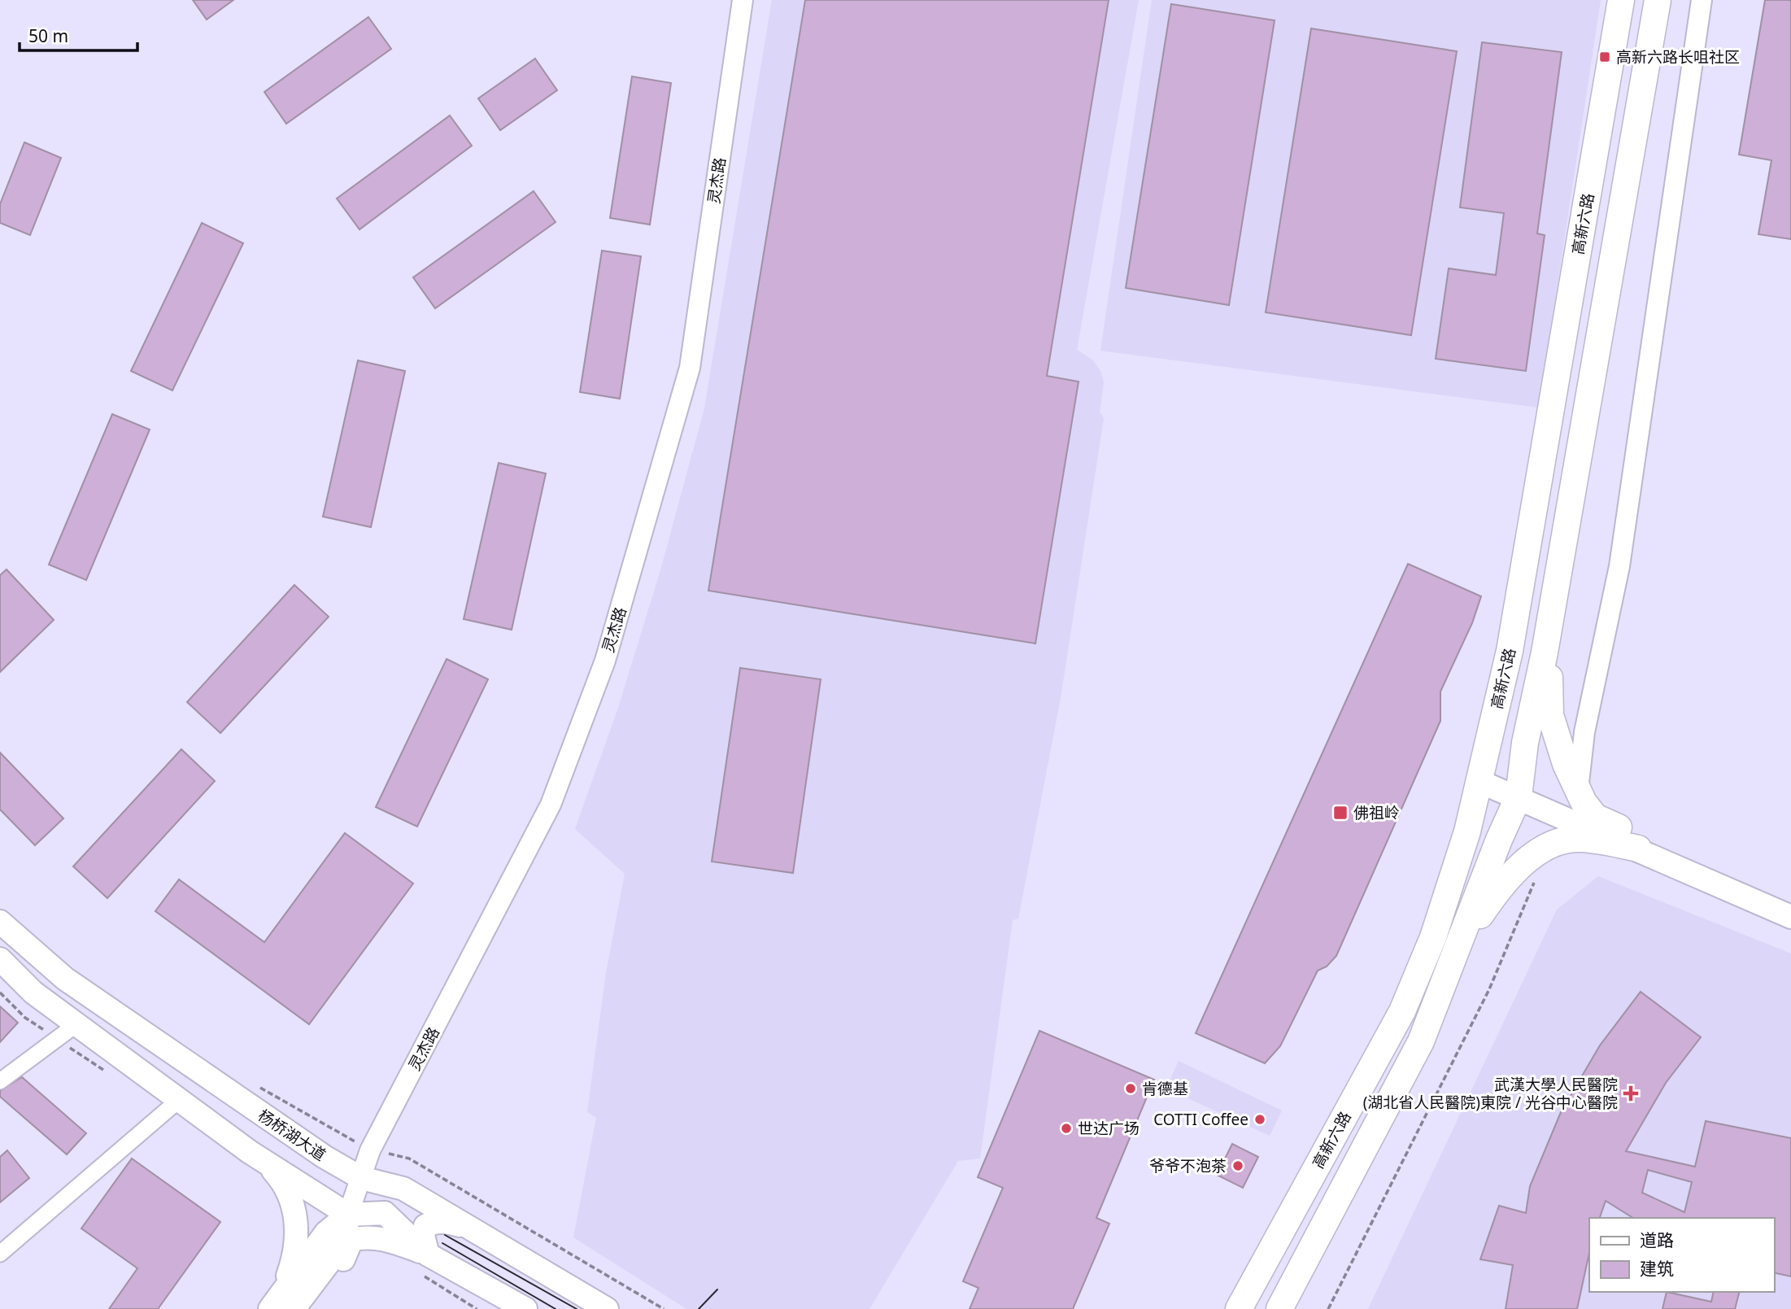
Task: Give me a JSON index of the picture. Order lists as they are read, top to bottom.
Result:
{
  "streets": {
    "main road": ["高新六路", "杨桥湖大道"],
    "street": ["灵杰路"]
  },
  "crossings": [
    ["灵杰路", "杨桥湖大道"]
  ],
  "places": {
    "transit": ["高新六路长咀社区", "佛祖岭"],
    "other": [
      "肯德基",
      "COTTI Coffee",
      "世达广场",
      "爷爷不泡茶"
    ],
    "health": ["武漢大學人民醫院 (湖北省人民醫院)東院 / 光谷中心醫院"]
  },
  "legend": ["道路", "建筑"],
  "scale_bar": "50 m"
}
